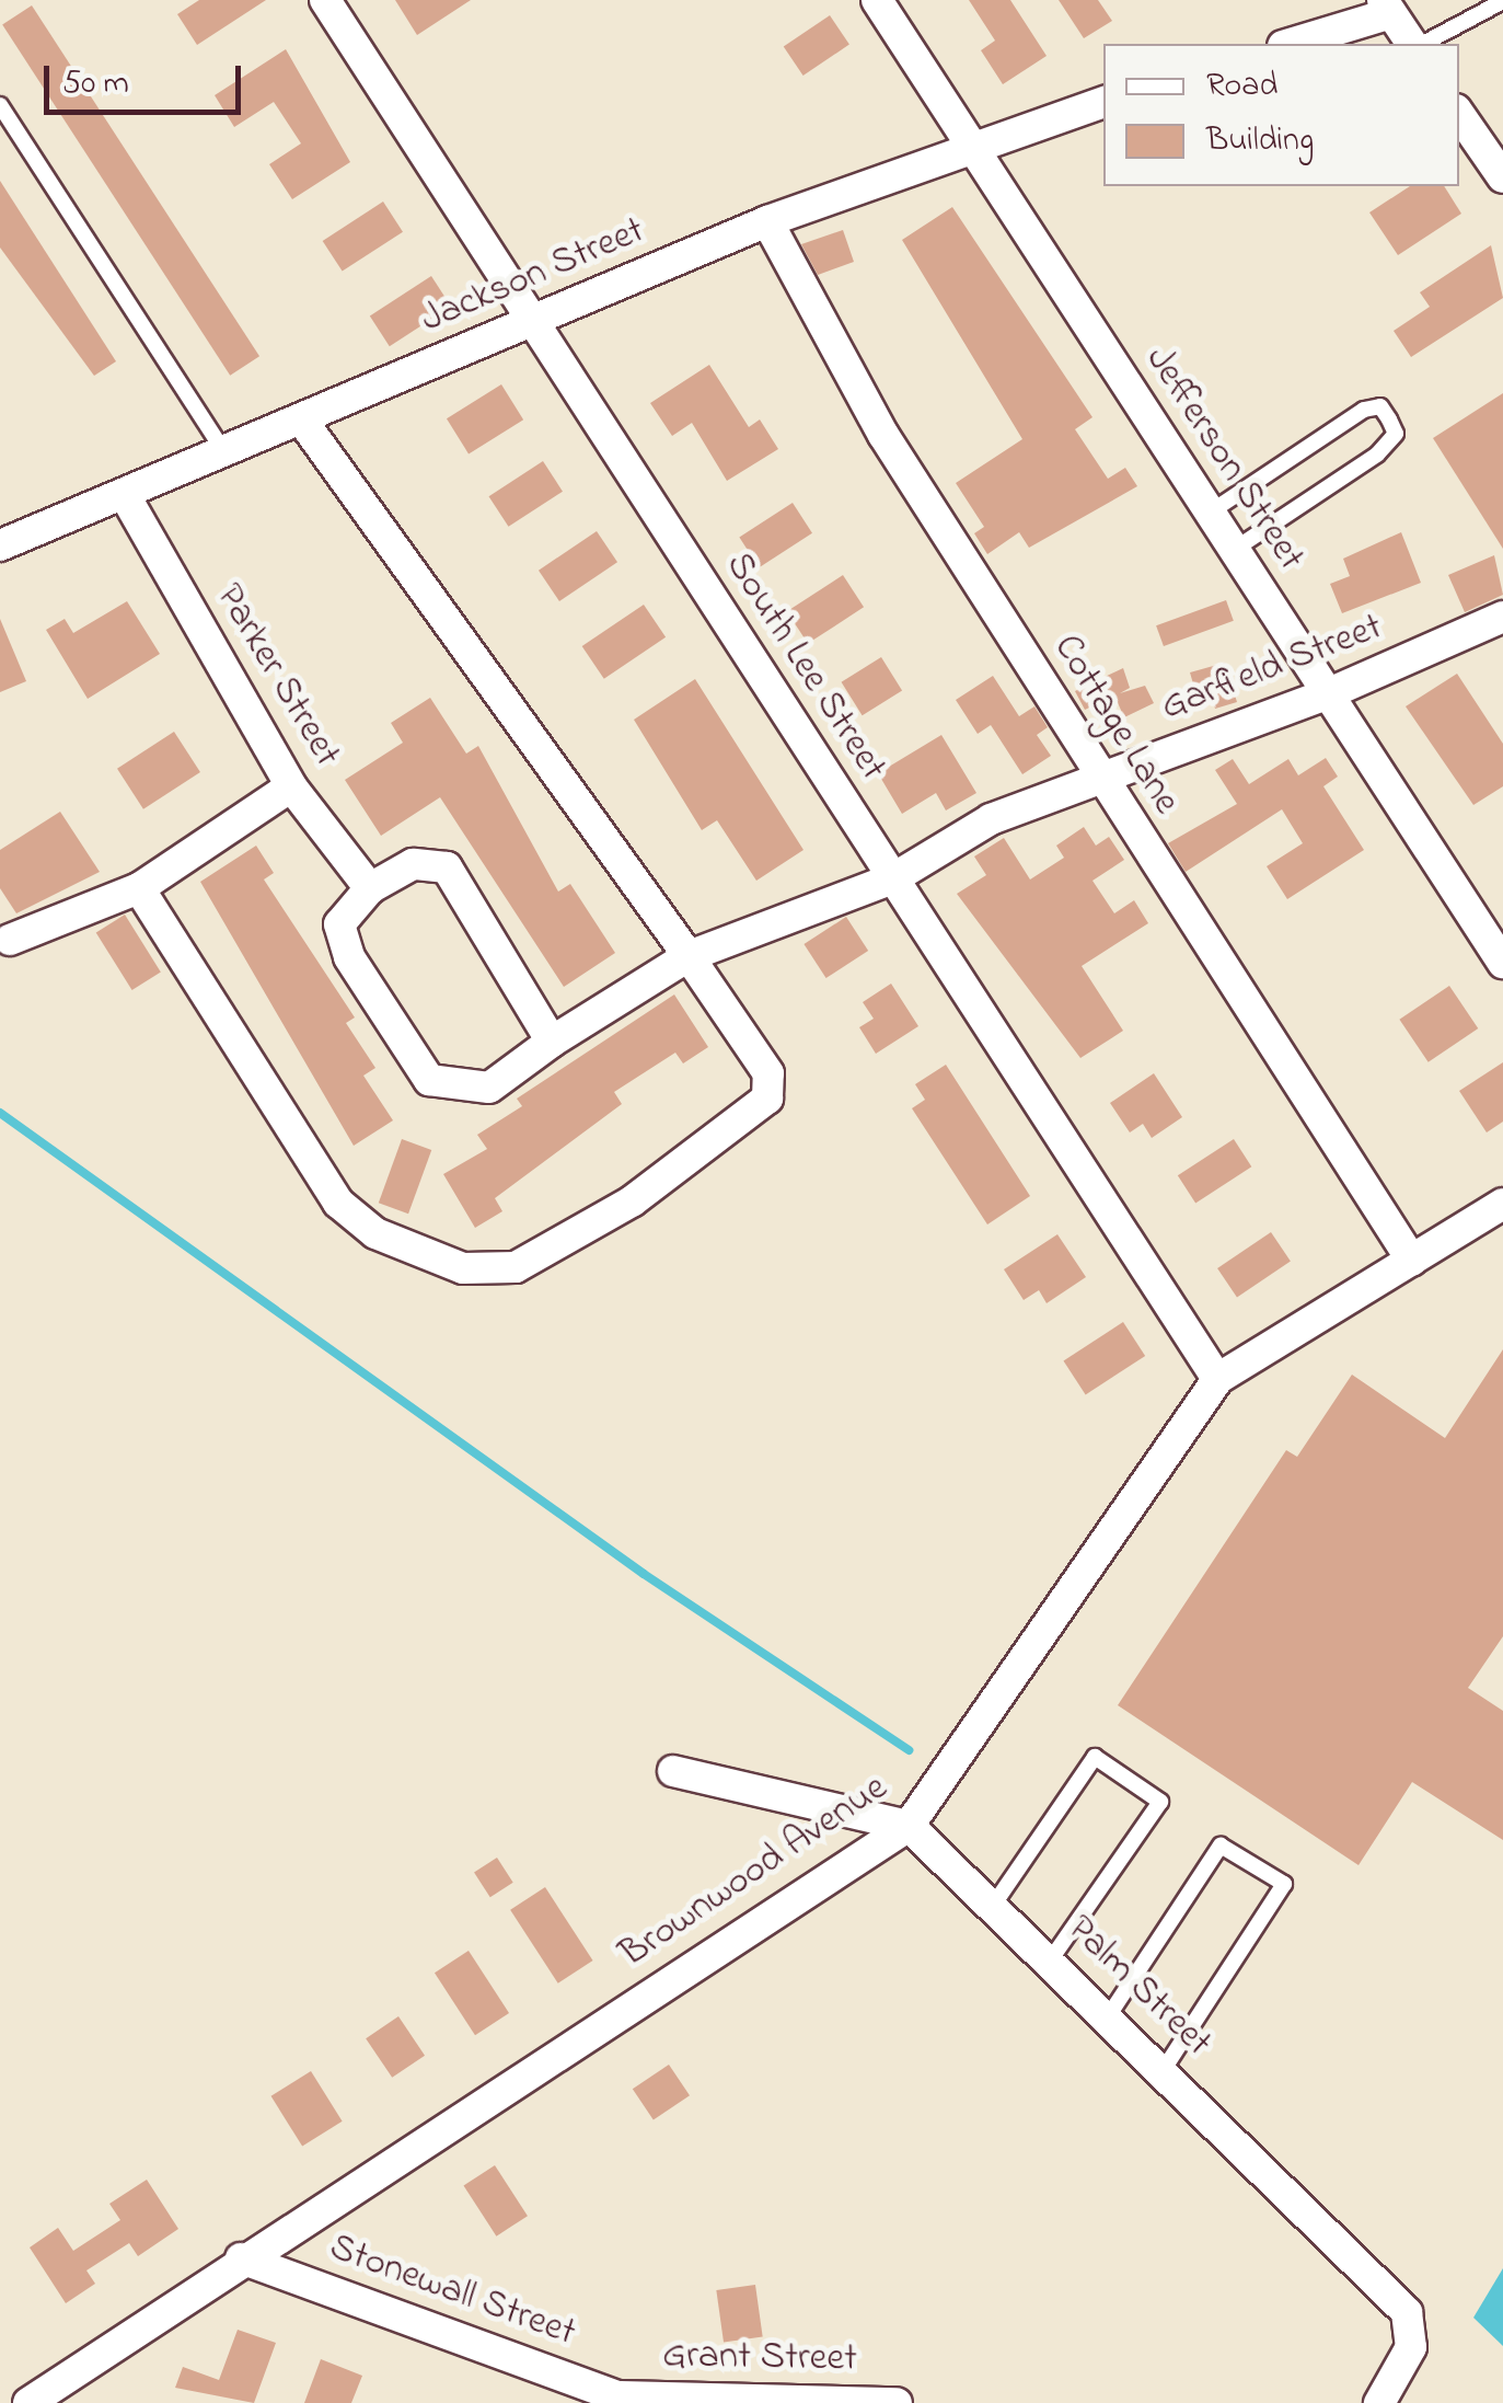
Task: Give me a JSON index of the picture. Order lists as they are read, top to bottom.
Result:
{
  "streets": {
    "street": [
      "Jackson Street",
      "Jefferson Street",
      "South Lee Street",
      "Garfield Street",
      "Parker Street",
      "Cottage Lane",
      "Brownwood Avenue",
      "Palm Street",
      "Stonewall Street",
      "Grant Street"
    ]
  },
  "crossings": [
    ["Jackson Street", "Jefferson Street"],
    ["Jackson Street", "South Lee Street"],
    ["Jackson Street", "Parker Street"],
    ["Jackson Street", "Cottage Lane"],
    ["Jefferson Street", "Garfield Street"],
    ["South Lee Street", "Garfield Street"],
    ["South Lee Street", "Brownwood Avenue"],
    ["Garfield Street", "Cottage Lane"],
    ["Cottage Lane", "Brownwood Avenue"],
    ["Brownwood Avenue", "Palm Street"],
    ["Brownwood Avenue", "Stonewall Street"],
    ["Stonewall Street", "Grant Street"]
  ],
  "legend": ["Road", "Building"],
  "scale_bar": "50 m"
}
